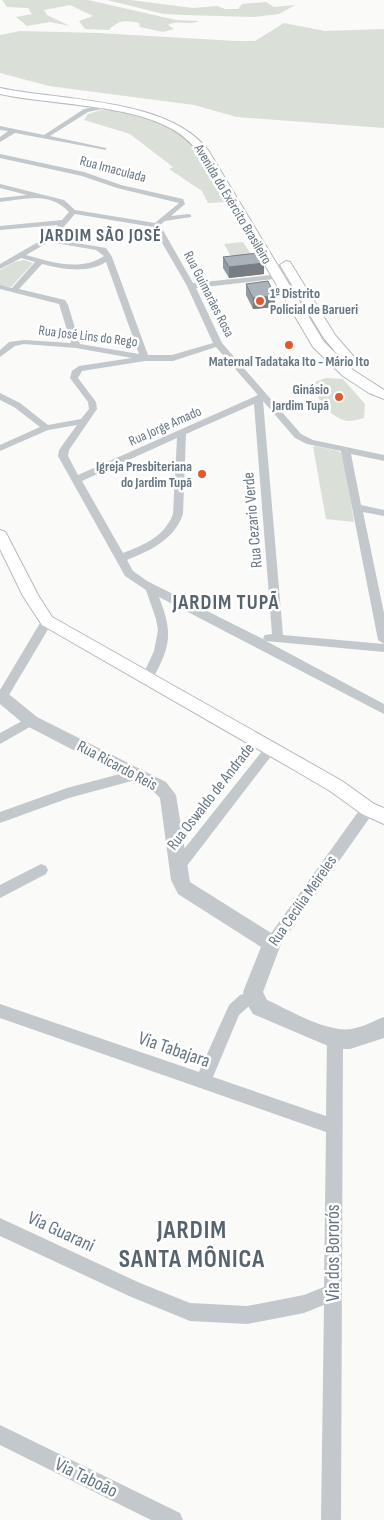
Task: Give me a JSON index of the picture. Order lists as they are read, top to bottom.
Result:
{
  "streets": {
    "main road": ["Avenida do Exército Brasileiro"],
    "street": [
      "Rua Imaculada",
      "Rua Guimarães Rosa",
      "Rua José Lins do Rego",
      "Rua Jorge Amado",
      "Rua Cezario Verde",
      "Rua Ricardo Reis",
      "Rua Oswaldo de Andrade",
      "Rua Cecília Meireles",
      "Via Tabajara",
      "Via Guarani",
      "Via dos Bororós",
      "Via Taboão"
    ]
  },
  "crossings": [
    ["Rua Imaculada", "Rua Guimarães Rosa"],
    ["Rua Guimarães Rosa", "Rua Jorge Amado"],
    ["Rua Guimarães Rosa", "Rua Cezario Verde"],
    ["Rua Jorge Amado", "Rua Cezario Verde"],
    ["Rua Ricardo Reis", "Rua Oswaldo de Andrade"],
    ["Rua Ricardo Reis", "Rua Cecília Meireles"],
    ["Via Tabajara", "Via dos Bororós"],
    ["Via Guarani", "Via dos Bororós"]
  ],
  "districts": ["JARDIM SÃO JOSÉ", "JARDIM TUPÃ", "JARDIM SANTA MÔNICA"],
  "places": [
    "1º Distrito Policial de Barueri",
    "Maternal Tadataka Ito - Mário Ito",
    "Ginásio Jardim Tupã",
    "Igreja Presbiteriana do Jardim Tupã"
  ]
}
